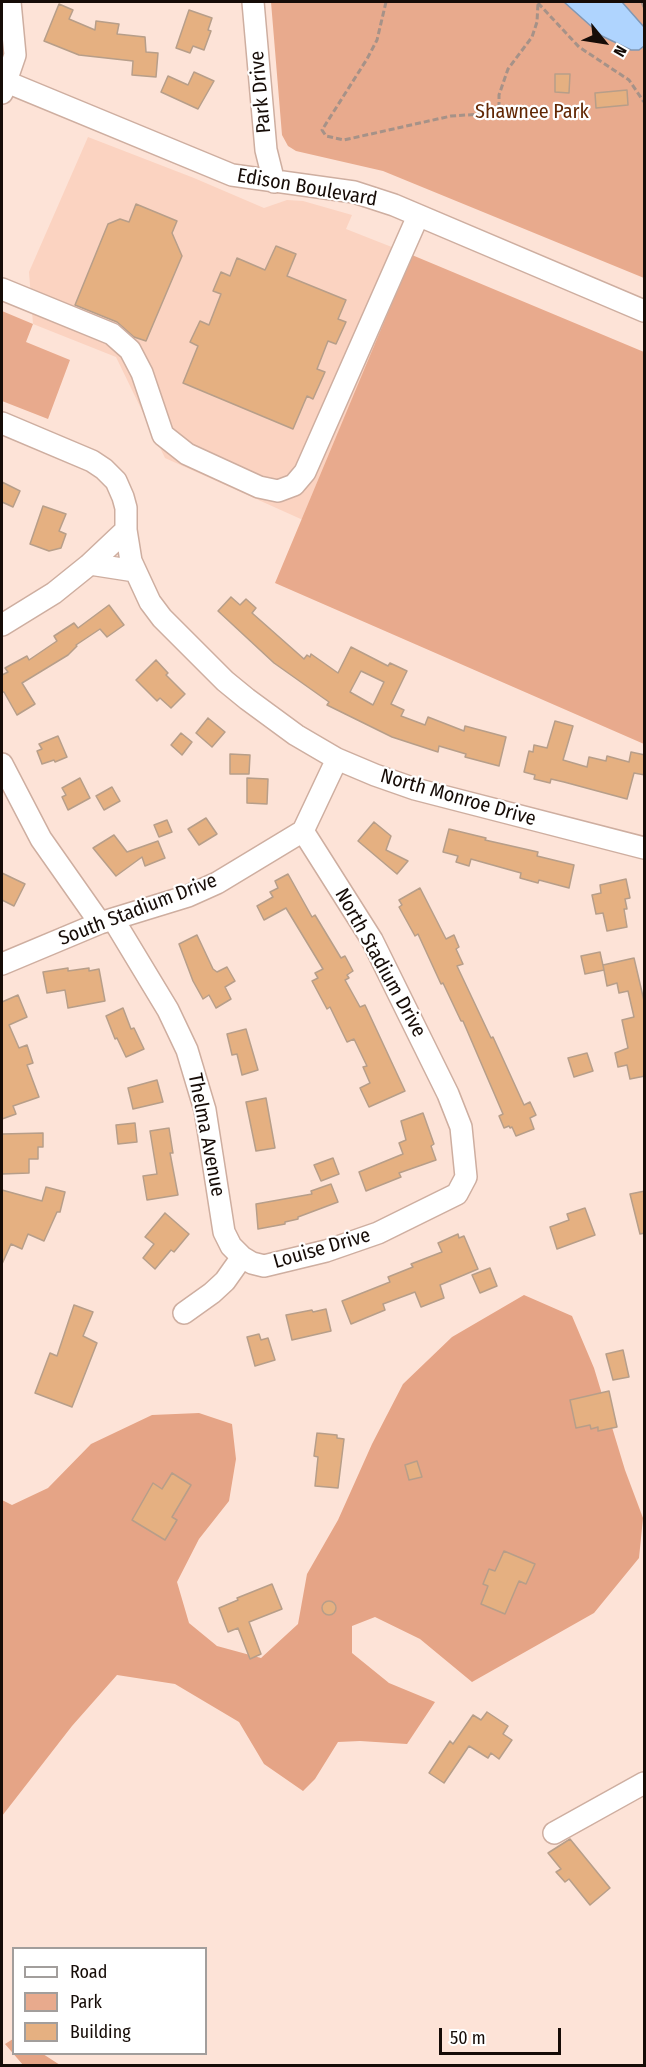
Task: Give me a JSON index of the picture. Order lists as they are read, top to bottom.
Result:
{
  "streets": {
    "street": [
      "Park Drive",
      "Edison Boulevard",
      "North Monroe Drive",
      "South Stadium Drive",
      "North Stadium Drive",
      "Thelma Avenue",
      "Louise Drive"
    ]
  },
  "crossings": [
    ["Park Drive", "Edison Boulevard"],
    ["South Stadium Drive", "North Stadium Drive"],
    ["South Stadium Drive", "Thelma Avenue"],
    ["North Stadium Drive", "Louise Drive"],
    ["Thelma Avenue", "Louise Drive"]
  ],
  "parks": ["Shawnee Park"],
  "legend": ["Road", "Park", "Building"],
  "scale_bar": "50 m",
  "north": "bottom right"
}
